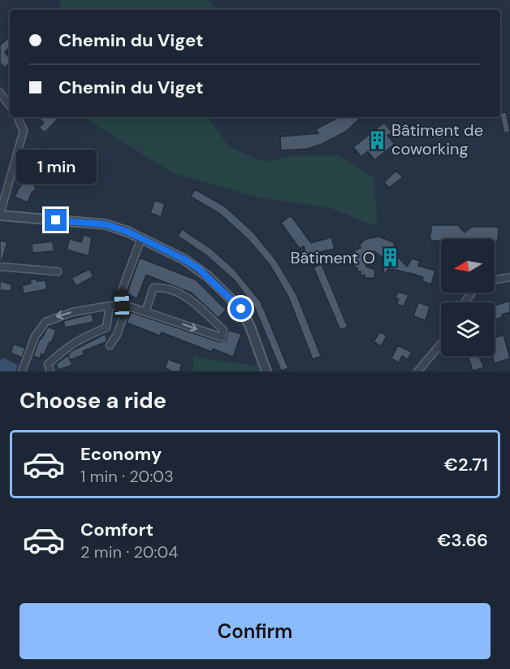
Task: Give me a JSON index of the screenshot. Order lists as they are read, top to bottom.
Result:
{
  "places": {
    "building": ["Bâtiment de coworking", "Bâtiment O"]
  },
  "north": "left",
  "page": {
    "banner": ["Chemin du Viget", "Chemin du Viget"],
    "bubble": "1 min",
    "heading": "Choose a ride",
    "list": [
      {
        "name": "Economy",
        "note": "1 min · 20:03",
        "value": "€2.71"
      },
      {
        "name": "Comfort",
        "note": "2 min · 20:04",
        "value": "€3.66"
      }
    ],
    "buttons": "Confirm"
  }
}
